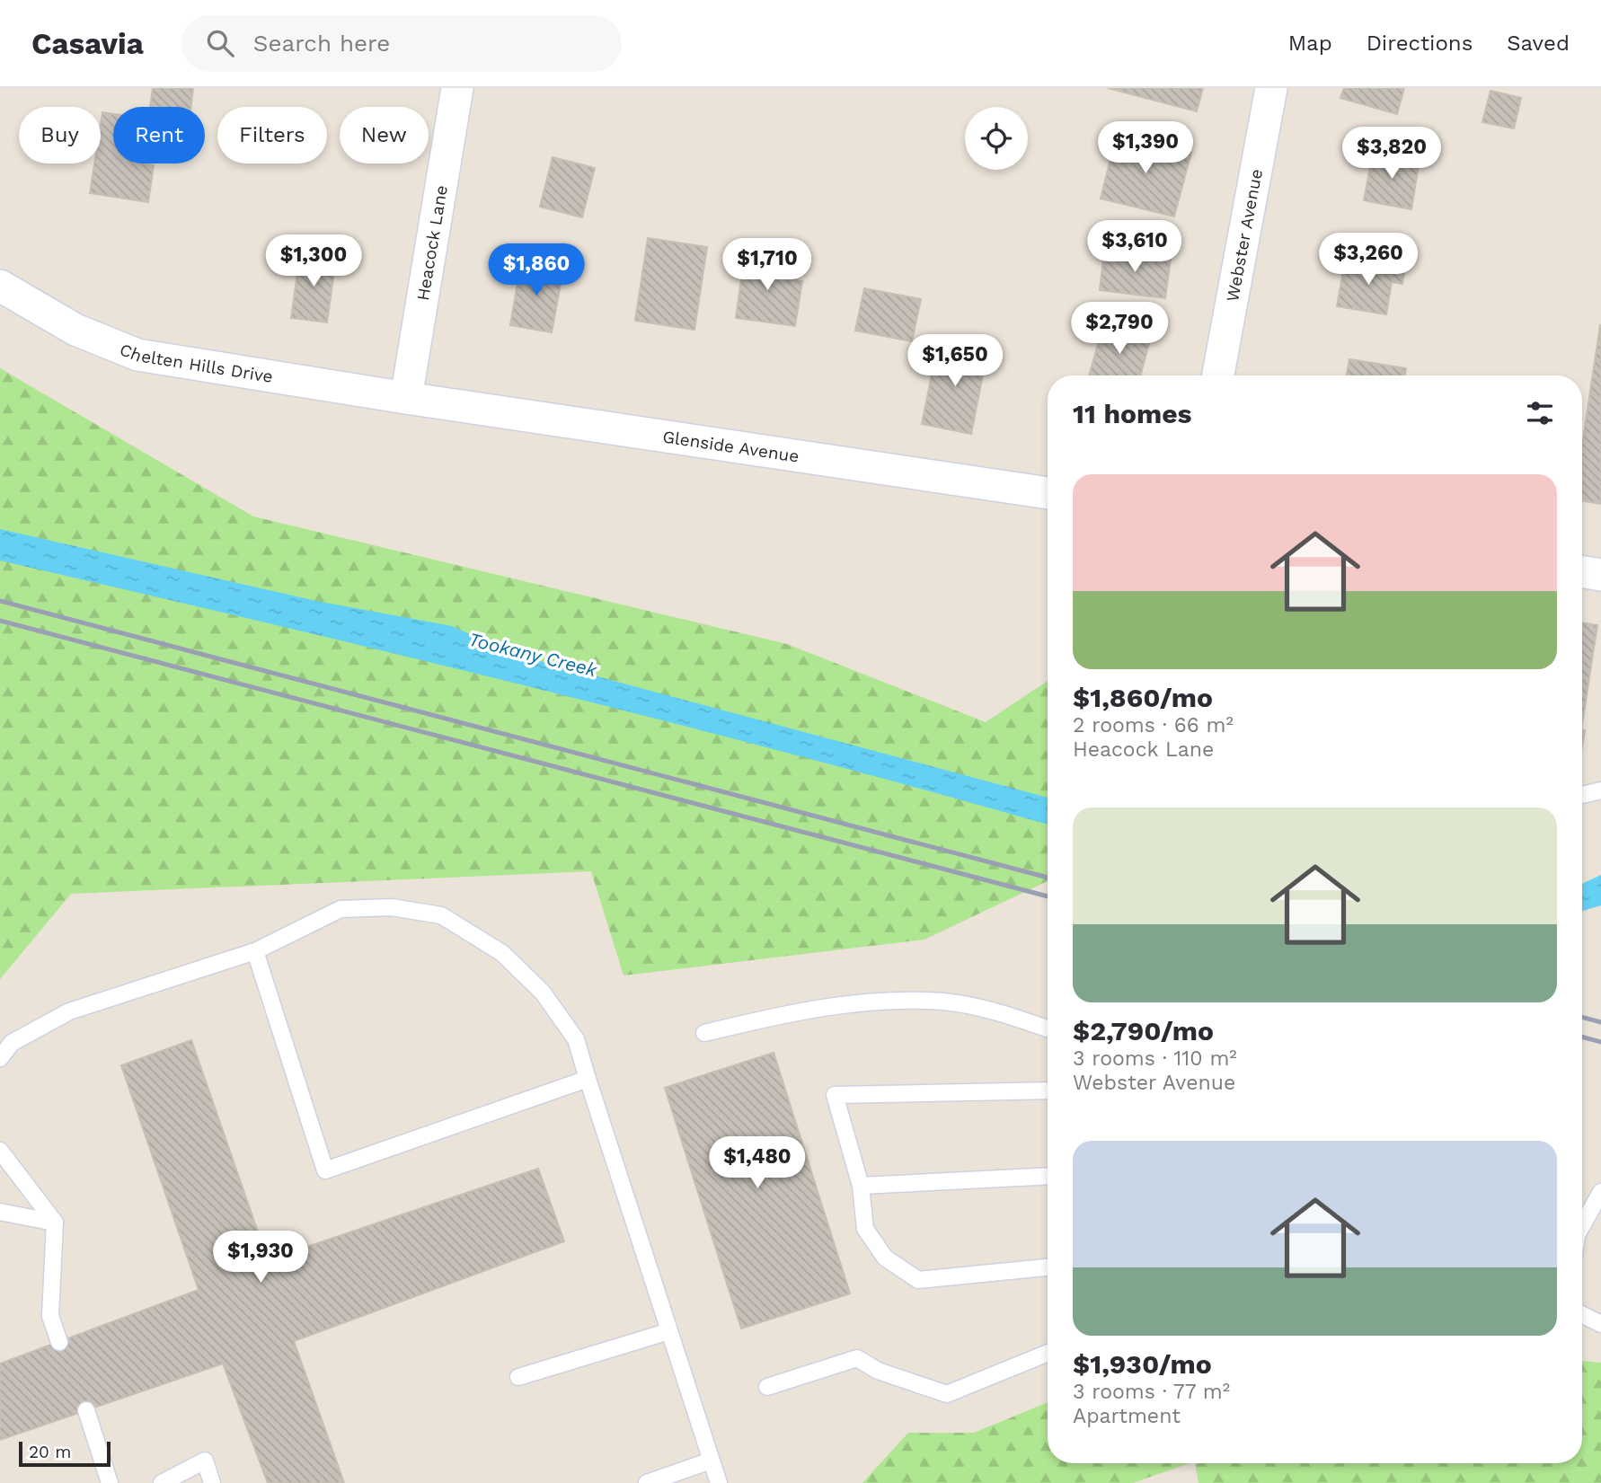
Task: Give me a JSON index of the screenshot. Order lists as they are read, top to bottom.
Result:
{
  "streets": {
    "street": [
      "Webster Avenue",
      "Heacock Lane",
      "Chelten Hills Drive",
      "Glenside Avenue"
    ]
  },
  "crossings": [
    ["Heacock Lane", "Chelten Hills Drive"],
    ["Heacock Lane", "Glenside Avenue"],
    ["Chelten Hills Drive", "Glenside Avenue"]
  ],
  "water": ["Tookany Creek"],
  "scale_bar": "20 m",
  "page": {
    "header": "Casavia",
    "search": "Search here",
    "nav": ["Map", "Directions", "Saved"],
    "chip": [
      "Buy",
      "Rent",
      "Filters",
      "New"
    ],
    "price": [
      "$1,390",
      "$3,820",
      "$3,610",
      "$3,260",
      "$1,300",
      "$1,710",
      "$1,860",
      "$2,790",
      "$1,650",
      "$1,480",
      "$1,930"
    ],
    "heading": "11 homes",
    "list": [
      {
        "name": "$1,860/mo",
        "note": "2 rooms · 66 m² · Heacock Lane"
      },
      {
        "name": "$2,790/mo",
        "note": "3 rooms · 110 m² · Webster Avenue"
      },
      {
        "name": "$1,930/mo",
        "note": "3 rooms · 77 m² · Apartment"
      }
    ],
    "scale": "20 m"
  }
}
